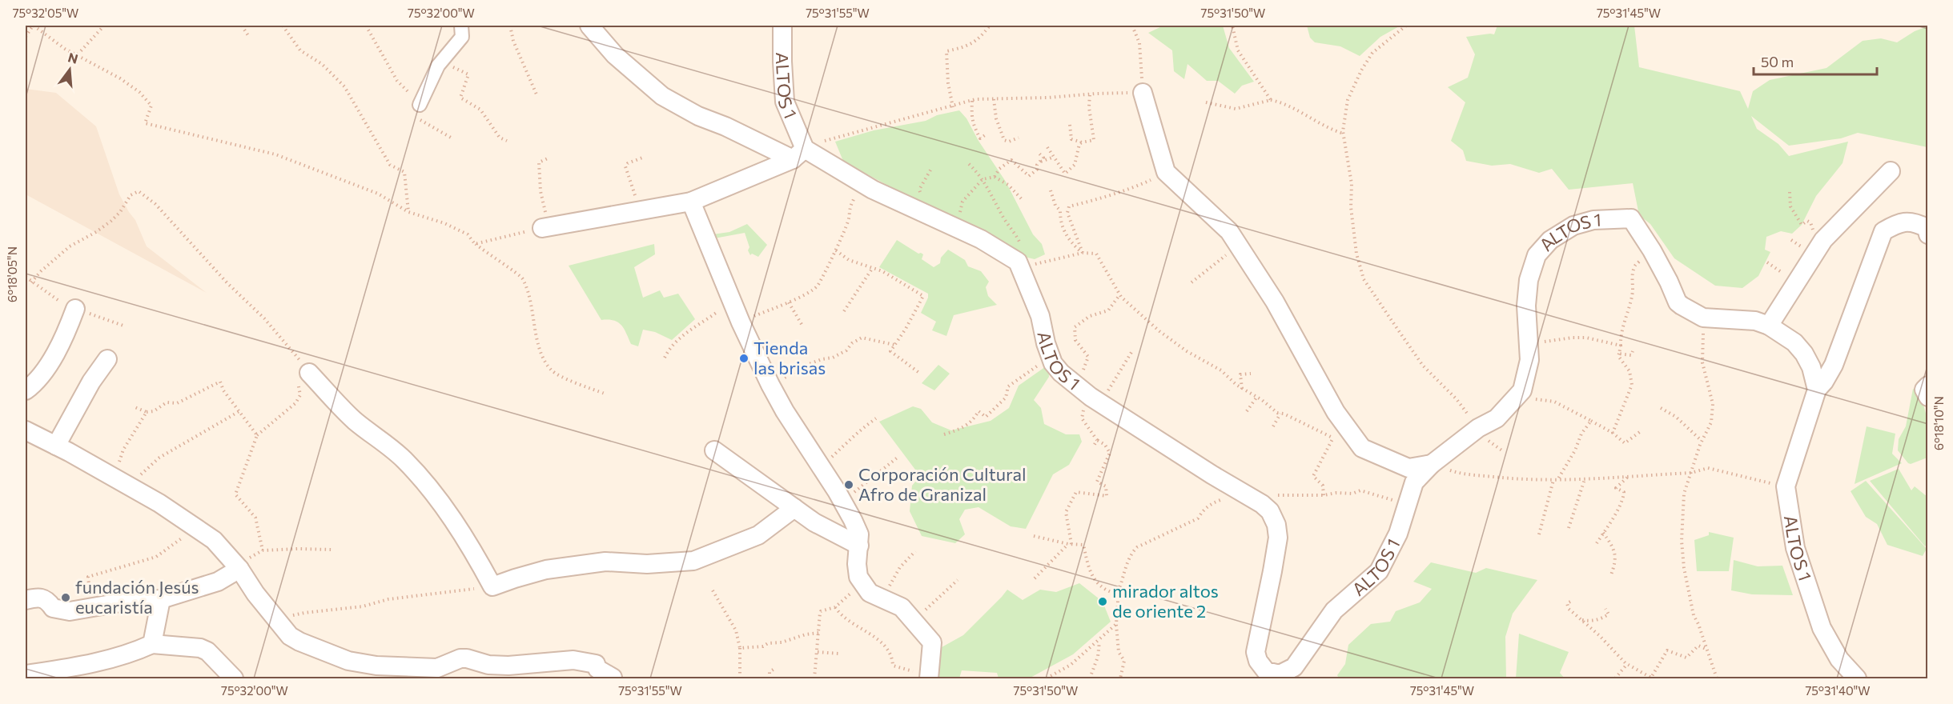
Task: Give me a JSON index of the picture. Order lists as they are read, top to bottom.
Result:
{
  "streets": {
    "street": ["ALTOS 1"]
  },
  "places": [
    "Tienda las brisas",
    "Corporación Cultural Afro de Granizal",
    "fundación Jesús eucaristía",
    "mirador altos de oriente 2"
  ],
  "scale_bar": "50 m",
  "north": "top",
  "coordinates": [
    "75°32'05\"W",
    "75°32'00\"W",
    "75°31'55\"W",
    "75°31'50\"W",
    "75°31'45\"W",
    "6°18'05\"N",
    "6°18'10\"N",
    "75°31'40\"W"
  ]
}
